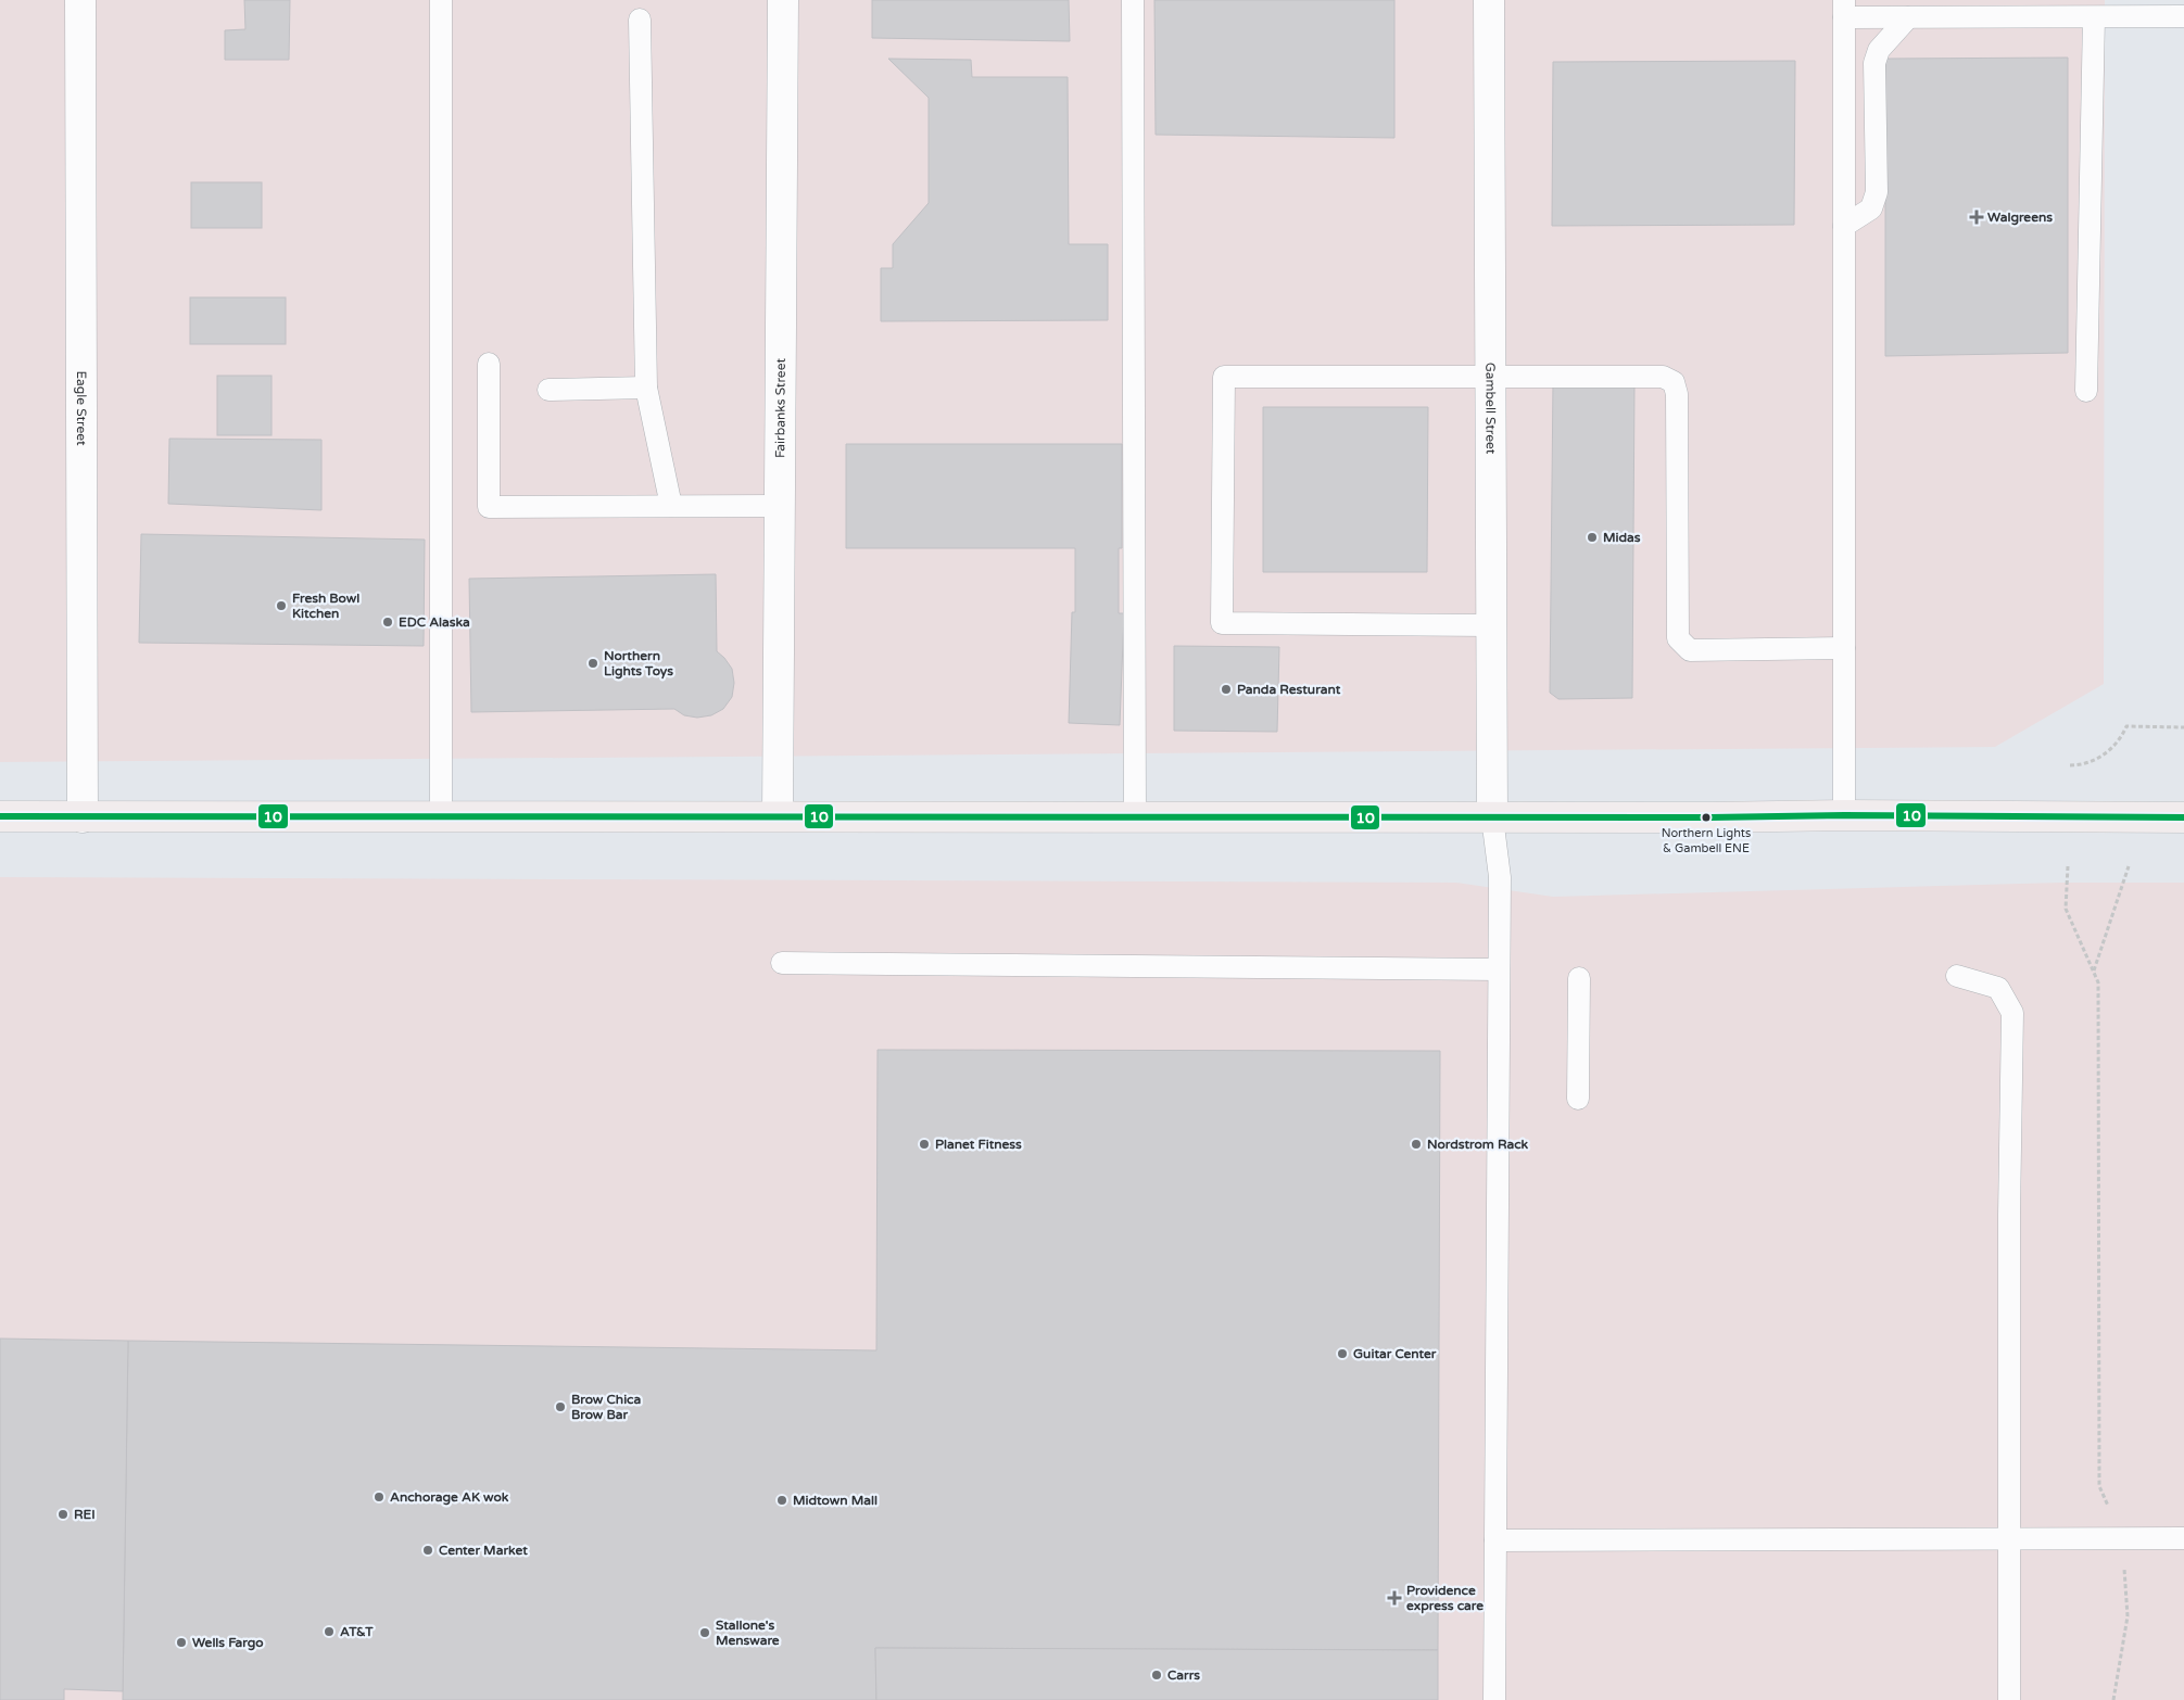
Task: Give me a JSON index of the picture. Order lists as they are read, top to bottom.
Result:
{
  "streets": {
    "street": ["Eagle Street", "Fairbanks Street", "Gambell Street"]
  },
  "places": {
    "health": ["Walgreens", "Providence express care"],
    "other": [
      "Midas",
      "Fresh Bowl Kitchen",
      "EDC Alaska",
      "Northern Lights Toys",
      "Panda Resturant",
      "Northern Lights & Gambell ENE",
      "Planet Fitness",
      "Nordstrom Rack",
      "Guitar Center",
      "Brow Chica Brow Bar",
      "Anchorage AK wok",
      "Midtown Mall",
      "REI",
      "Center Market",
      "AT&T",
      "Stallone's Mensware",
      "Wells Fargo",
      "Carrs"
    ]
  },
  "lines": ["transit line 10"]
}
